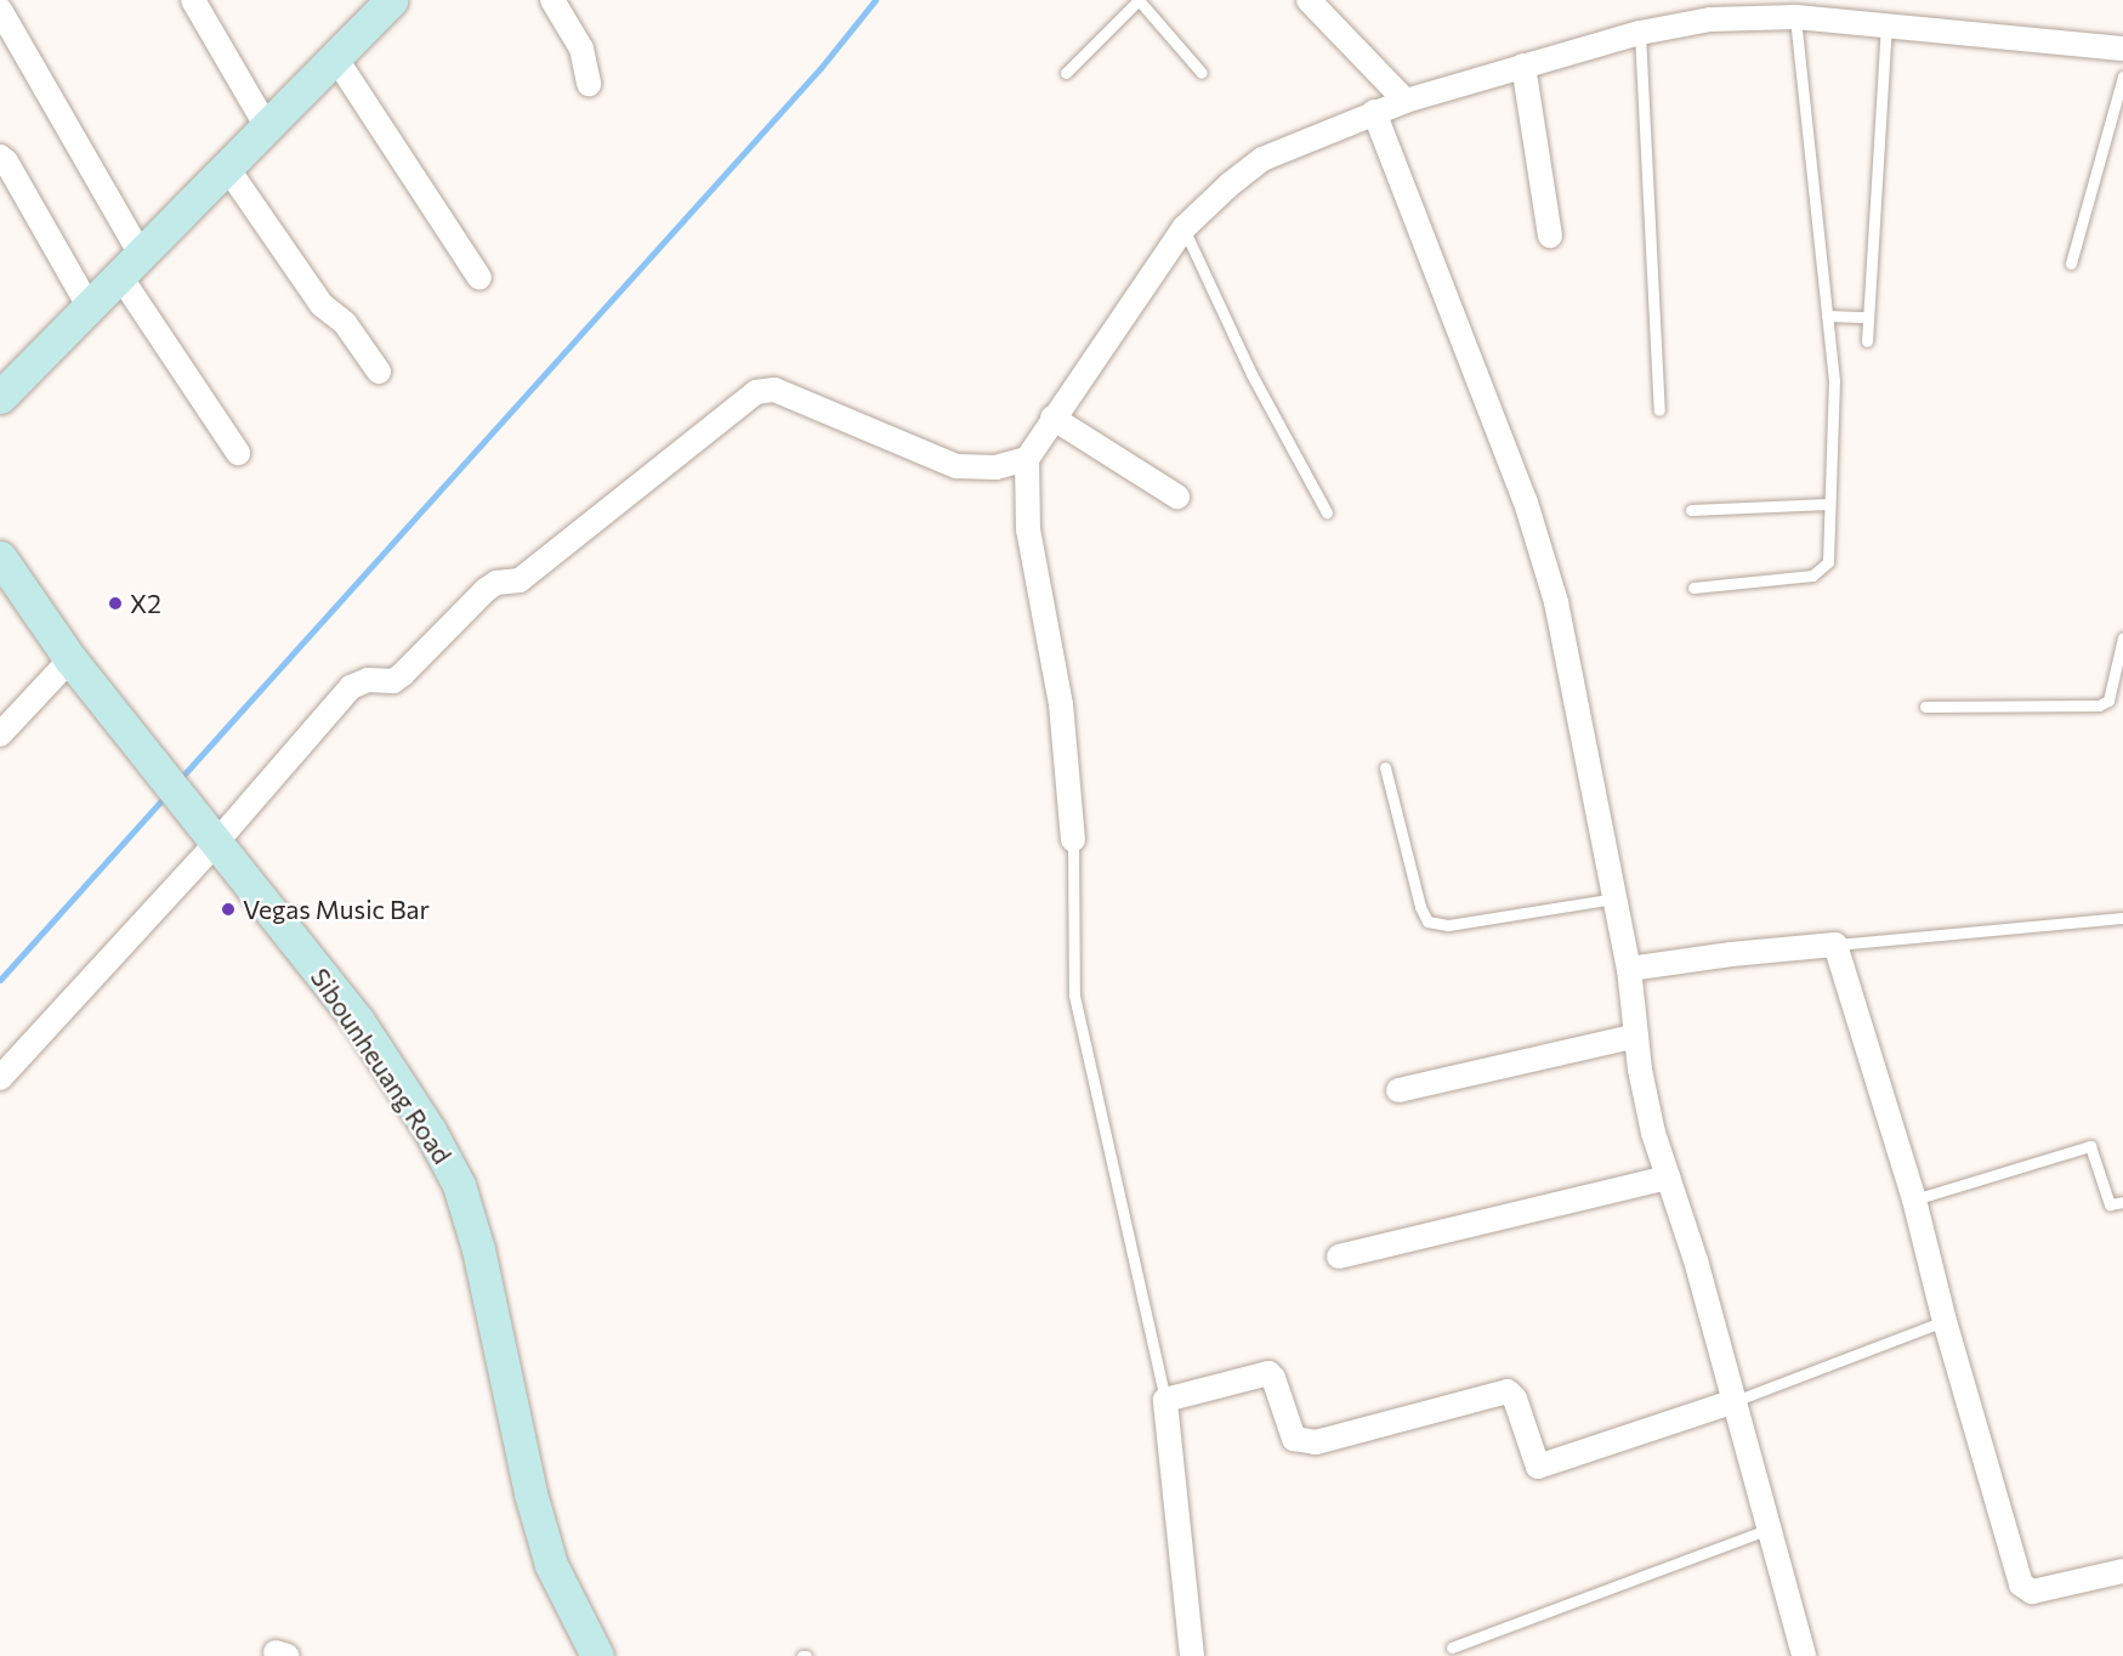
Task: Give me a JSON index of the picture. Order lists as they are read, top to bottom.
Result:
{
  "streets": {
    "street": ["Sibounheuang Road"]
  },
  "places": ["X2", "Vegas Music Bar"]
}
